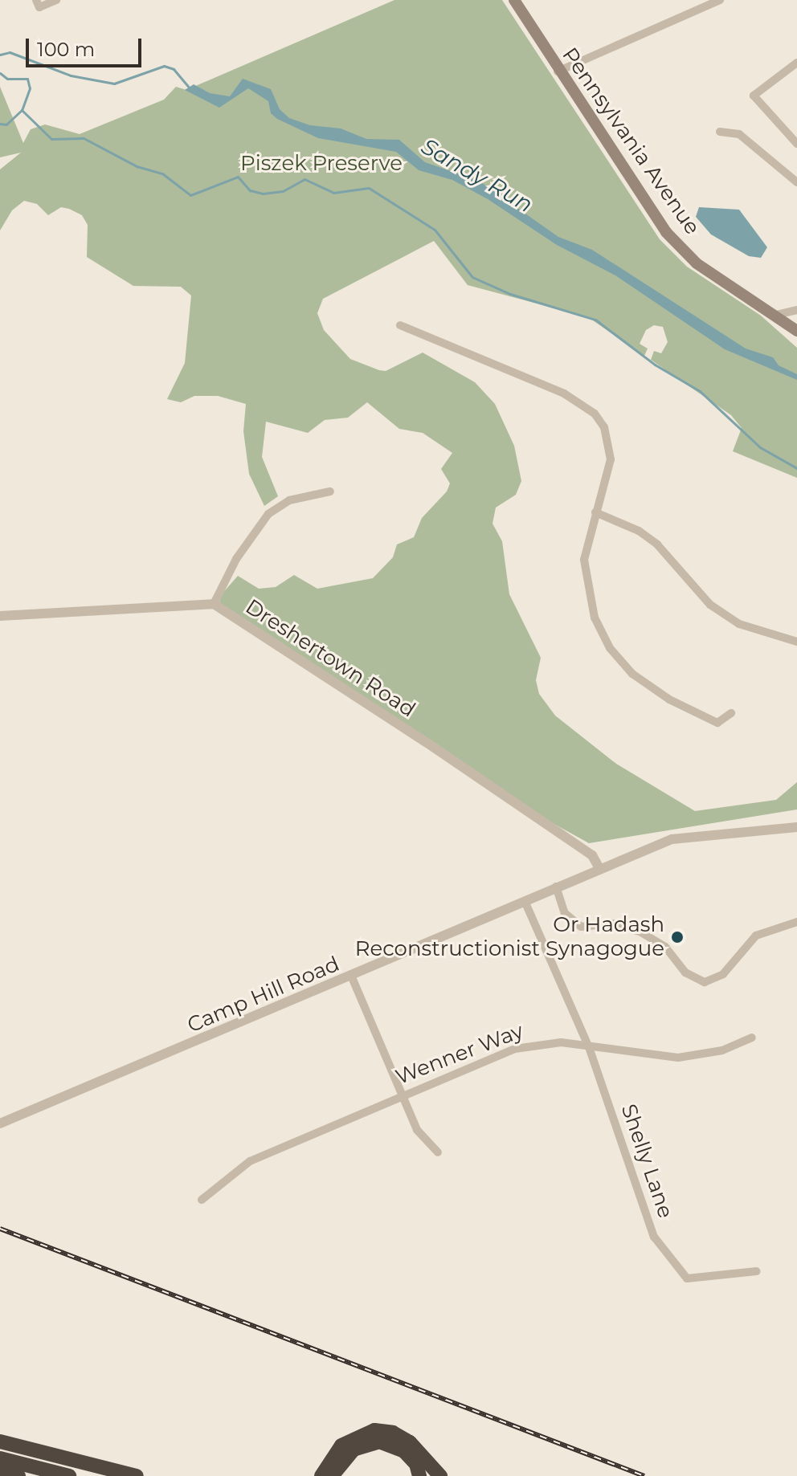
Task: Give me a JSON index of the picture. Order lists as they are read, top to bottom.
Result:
{
  "streets": {
    "main road": ["Pennsylvania Avenue"],
    "street": [
      "Dreshertown Road",
      "Camp Hill Road",
      "Wenner Way",
      "Shelly Lane"
    ]
  },
  "crossings": [
    ["Dreshertown Road", "Camp Hill Road"],
    ["Camp Hill Road", "Shelly Lane"],
    ["Wenner Way", "Shelly Lane"]
  ],
  "water": ["Sandy Run"],
  "parks": ["Piszek Preserve"],
  "places": ["Or Hadash Reconstructionist Synagogue"],
  "scale_bar": "100 m"
}
